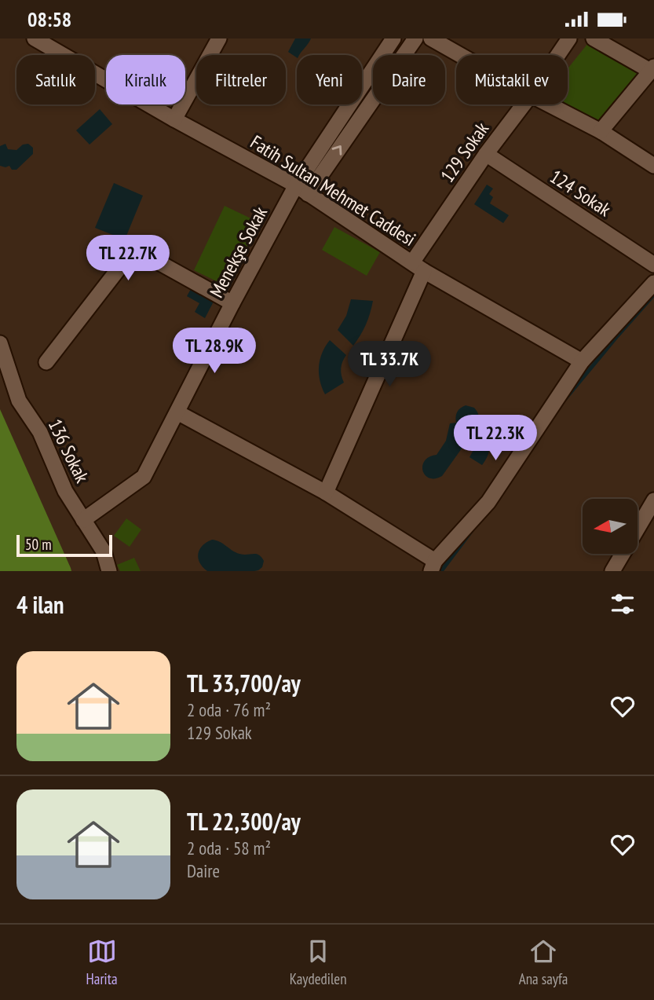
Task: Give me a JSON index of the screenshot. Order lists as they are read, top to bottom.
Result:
{
  "streets": {
    "street": [
      "129 Sokak",
      "Fatih Sultan Mehmet Caddesi",
      "124 Sokak",
      "Menekşe Sokak",
      "136 Sokak"
    ]
  },
  "crossings": [
    ["129 Sokak", "Fatih Sultan Mehmet Caddesi"],
    ["129 Sokak", "124 Sokak"],
    ["Fatih Sultan Mehmet Caddesi", "Menekşe Sokak"],
    ["Menekşe Sokak", "136 Sokak"]
  ],
  "scale_bar": "50 m",
  "north": "left",
  "page": {
    "status": "08:58",
    "chip": [
      "Satılık",
      "Kiralık",
      "Filtreler",
      "Yeni",
      "Daire",
      "Müstakil ev"
    ],
    "price": [
      "TL 22.7K",
      "TL 28.9K",
      "TL 33.7K",
      "TL 22.3K"
    ],
    "scale": "50 m",
    "heading": "4 ilan",
    "list": [
      {
        "name": "TL 33,700/ay",
        "note": "2 oda · 76 m² · 129 Sokak"
      },
      {
        "name": "TL 22,300/ay",
        "note": "2 oda · 58 m² · Daire"
      }
    ],
    "tabs": ["Harita", "Kaydedilen", "Ana sayfa"]
  }
}
